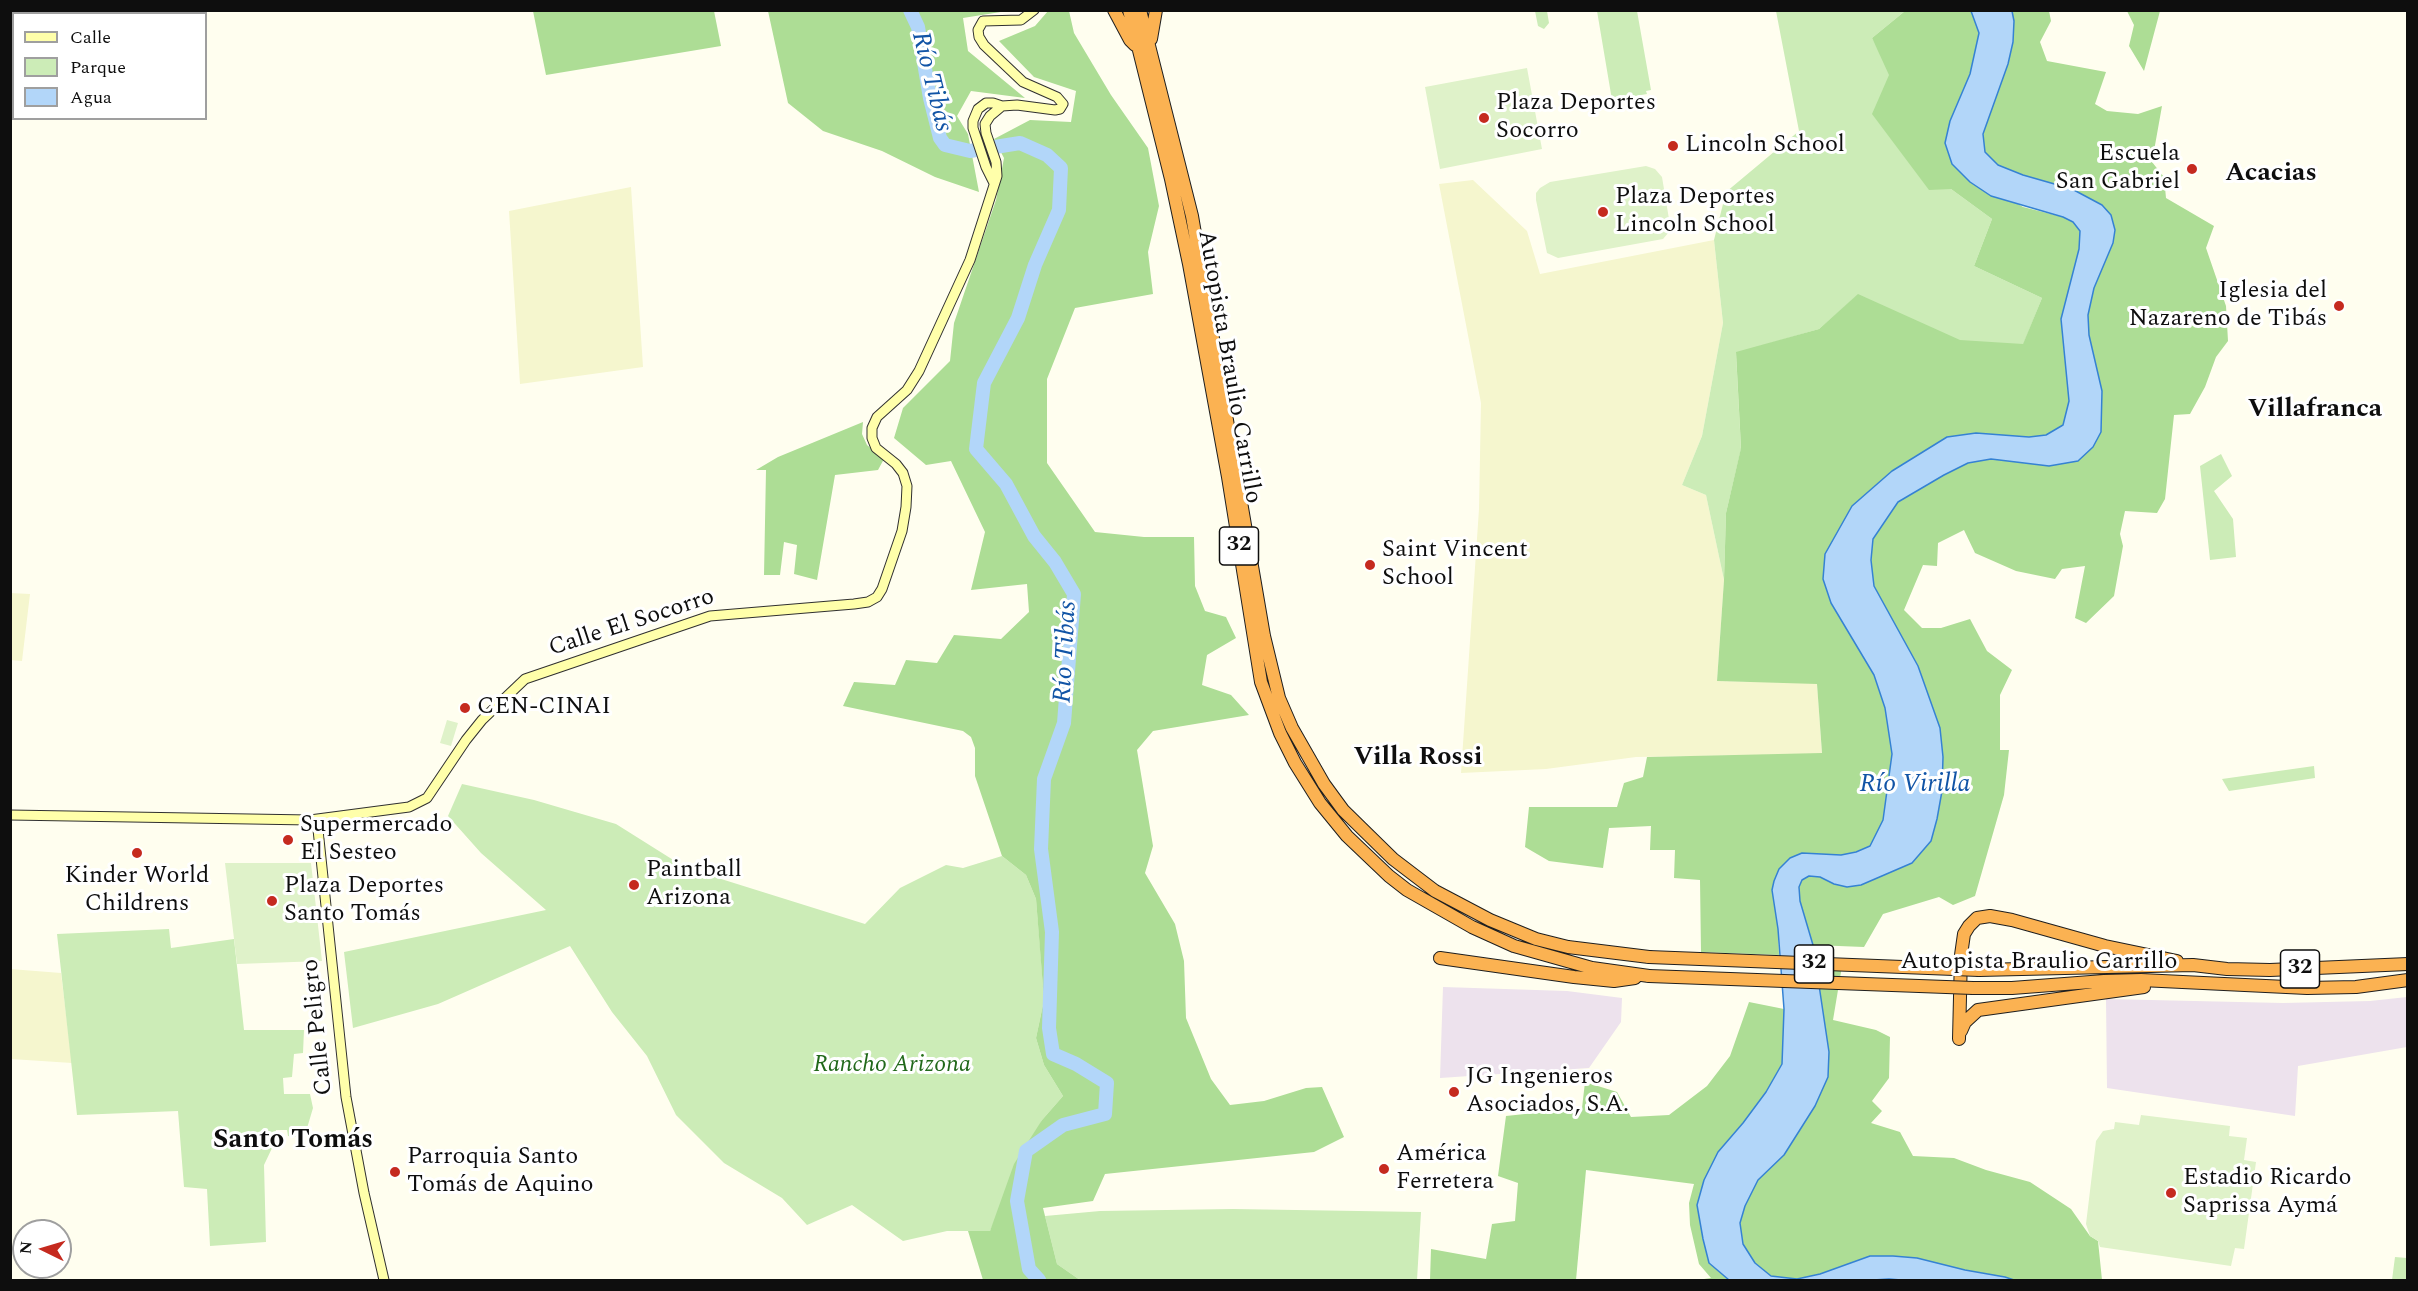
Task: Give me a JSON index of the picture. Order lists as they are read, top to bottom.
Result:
{
  "streets": {
    "highway": ["Autopista Braulio Carrillo", "32"],
    "street": ["Calle El Socorro", "Calle Peligro"]
  },
  "crossings": [
    ["Calle El Socorro", "Calle Peligro"]
  ],
  "districts": [
    "Acacias",
    "Villafranca",
    "Villa Rossi",
    "Santo Tomás"
  ],
  "water": ["Río Tibás", "Río Virilla"],
  "parks": ["Rancho Arizona"],
  "places": [
    "Plaza Deportes Socorro",
    "Lincoln School",
    "Escuela San Gabriel",
    "Plaza Deportes Lincoln School",
    "Iglesia del Nazareno de Tibás",
    "Saint Vincent School",
    "CEN-CINAI",
    "Supermercado El Sesteo",
    "Kinder World Childrens",
    "Paintball Arizona",
    "Plaza Deportes Santo Tomás",
    "JG Ingenieros Asociados, S.A.",
    "América Ferretera",
    "Parroquia Santo Tomás de Aquino",
    "Estadio Ricardo Saprissa Aymá"
  ],
  "legend": ["Calle", "Parque", "Agua"],
  "north": "left"
}
